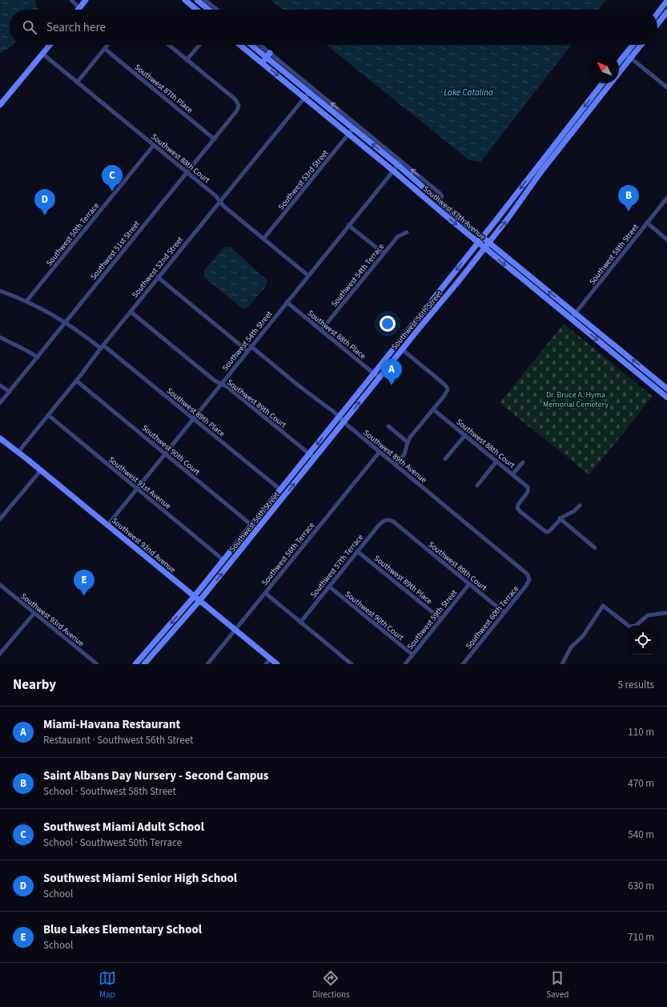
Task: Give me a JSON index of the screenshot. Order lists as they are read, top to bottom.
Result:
{
  "streets": {
    "main road": ["Southwest 87th Avenue", "Southwest 56th Street", "Southwest 92nd Avenue"],
    "street": [
      "Southwest 87th Place",
      "Southwest 88th Court",
      "Southwest 53rd Street",
      "Southwest 50th Terrace",
      "Southwest 51st Street",
      "Southwest 58th Street",
      "Southwest 52nd Street",
      "Southwest 54th Terrace",
      "Southwest 88th Place",
      "Southwest 54th Street",
      "Southwest 89th Court",
      "Southwest 89th Place",
      "Southwest 90th Court",
      "Southwest 89th Avenue",
      "Southwest 91st Avenue",
      "Southwest 56th Terrace",
      "Southwest 57th Terrace",
      "Southwest 60th Terrace",
      "Southwest 93rd Avenue",
      "Southwest 59th Street"
    ]
  },
  "crossings": [
    ["Southwest 87th Place", "Southwest 51st Street"],
    ["Southwest 88th Court", "Southwest 53rd Street"],
    ["Southwest 88th Court", "Southwest 50th Terrace"],
    ["Southwest 88th Court", "Southwest 51st Street"],
    ["Southwest 88th Court", "Southwest 52nd Street"],
    ["Southwest 88th Court", "Southwest 54th Street"],
    ["Southwest 53rd Street", "Southwest 87th Avenue"],
    ["Southwest 87th Avenue", "Southwest 58th Street"],
    ["Southwest 87th Avenue", "Southwest 52nd Street"],
    ["Southwest 87th Avenue", "Southwest 56th Street"],
    ["Southwest 87th Avenue", "Southwest 54th Street"],
    ["Southwest 50th Terrace", "Southwest 89th Place"],
    ["Southwest 51st Street", "Southwest 89th Place"],
    ["Southwest 52nd Street", "Southwest 89th Court"],
    ["Southwest 52nd Street", "Southwest 89th Place"],
    ["Southwest 52nd Street", "Southwest 90th Court"],
    ["Southwest 52nd Street", "Southwest 91st Avenue"],
    ["Southwest 52nd Street", "Southwest 92nd Avenue"],
    ["Southwest 54th Terrace", "Southwest 88th Place"],
    ["Southwest 56th Street", "Southwest 88th Place"],
    ["Southwest 56th Street", "Southwest 89th Court"],
    ["Southwest 56th Street", "Southwest 89th Place"],
    ["Southwest 56th Street", "Southwest 90th Court"],
    ["Southwest 56th Street", "Southwest 89th Avenue"],
    ["Southwest 56th Street", "Southwest 91st Avenue"],
    ["Southwest 56th Street", "Southwest 92nd Avenue"],
    ["Southwest 88th Place", "Southwest 54th Street"],
    ["Southwest 54th Street", "Southwest 89th Court"],
    ["Southwest 54th Street", "Southwest 89th Place"],
    ["Southwest 54th Street", "Southwest 90th Court"],
    ["Southwest 54th Street", "Southwest 89th Avenue"],
    ["Southwest 54th Street", "Southwest 91st Avenue"],
    ["Southwest 54th Street", "Southwest 92nd Avenue"],
    ["Southwest 89th Court", "Southwest 57th Terrace"],
    ["Southwest 89th Court", "Southwest 60th Terrace"],
    ["Southwest 89th Court", "Southwest 59th Street"],
    ["Southwest 89th Place", "Southwest 57th Terrace"],
    ["Southwest 89th Place", "Southwest 59th Street"],
    ["Southwest 90th Court", "Southwest 57th Terrace"],
    ["Southwest 90th Court", "Southwest 59th Street"],
    ["Southwest 89th Avenue", "Southwest 56th Terrace"],
    ["Southwest 89th Avenue", "Southwest 60th Terrace"],
    ["Southwest 92nd Avenue", "Southwest 56th Terrace"]
  ],
  "water": ["Lake Catalina"],
  "parks": ["Dr. Bruce A. Hyma Memorial Cemetery"],
  "north": "top left",
  "page": {
    "search": "Search here",
    "pins": [
      "C",
      "B",
      "D",
      "A",
      "E"
    ],
    "heading": ["Nearby", "5 results"],
    "list": [
      {
        "mark": "A",
        "name": "Miami-Havana Restaurant",
        "note": "Restaurant · Southwest 56th Street",
        "value": "110 m"
      },
      {
        "mark": "B",
        "name": "Saint Albans Day Nursery - Second Campus",
        "note": "School · Southwest 58th Street",
        "value": "470 m"
      },
      {
        "mark": "C",
        "name": "Southwest Miami Adult School",
        "note": "School · Southwest 50th Terrace",
        "value": "540 m"
      },
      {
        "mark": "D",
        "name": "Southwest Miami Senior High School",
        "note": "School",
        "value": "630 m"
      },
      {
        "mark": "E",
        "name": "Blue Lakes Elementary School",
        "note": "School",
        "value": "710 m"
      }
    ],
    "nav": ["Map", "Directions", "Saved"]
  }
}
